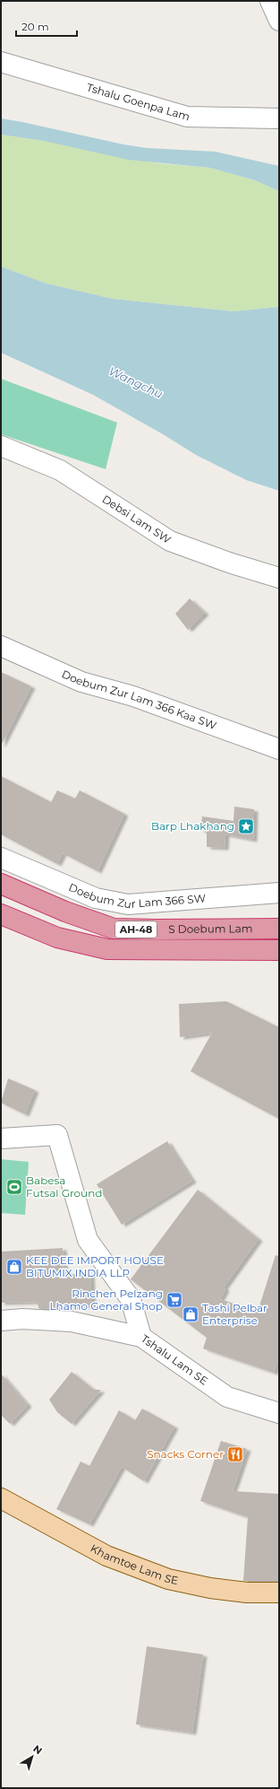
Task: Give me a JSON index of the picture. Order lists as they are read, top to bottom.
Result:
{
  "streets": {
    "highway": ["AH-48", "S Doebum Lam"],
    "main road": ["Khamtoe Lam SE"],
    "street": [
      "Tshalu Goenpa Lam",
      "Debsi Lam SW",
      "Doebum Zur Lam 366 Kaa SW",
      "Doebum Zur Lam 366 SW",
      "Tshalu Lam SE"
    ]
  },
  "water": ["Wangchu"],
  "places": {
    "place": ["Barp Lhakhang"],
    "sports": ["Babesa Futsal Ground"],
    "shop": ["KEE DEE IMPORT HOUSE BITUMIX INDIA LLP", "Tashi Pelbar Enterprise"],
    "supermarket": ["Rinchen Pelzang Lhamo General Shop"],
    "restaurant": ["Snacks Corner"]
  },
  "scale_bar": "20 m",
  "north": "top right"
}
